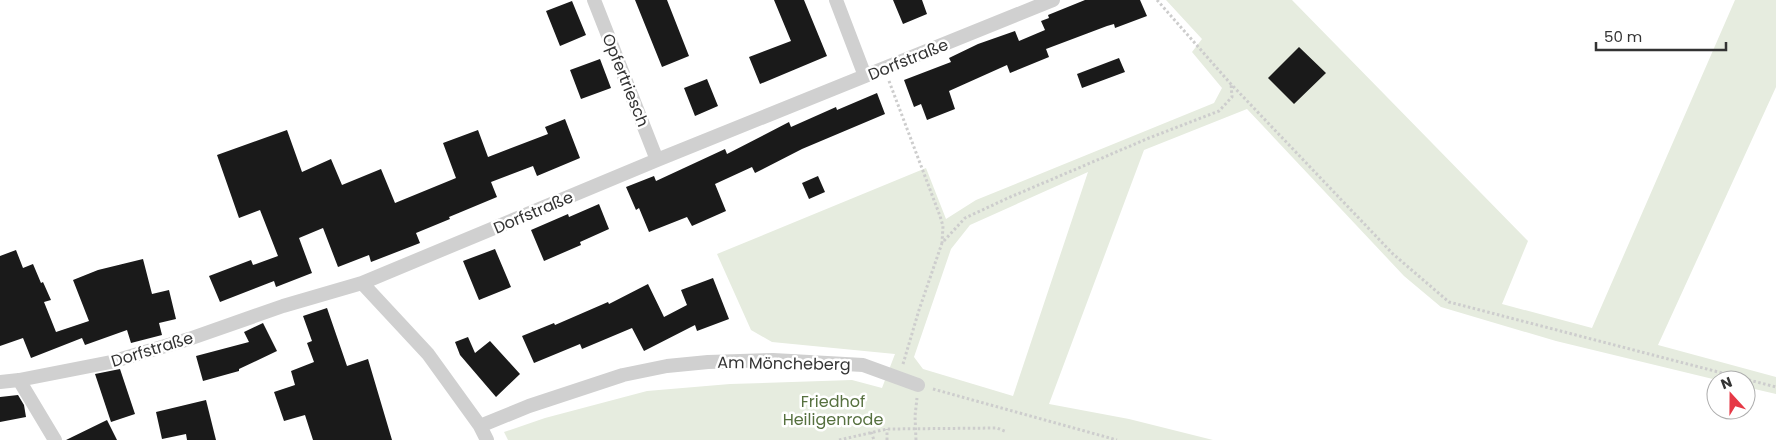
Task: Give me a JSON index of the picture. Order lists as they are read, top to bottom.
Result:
{
  "streets": {
    "street": ["Dorfstraße", "Opfertriesch", "Am Möncheberg"]
  },
  "crossings": [
    ["Dorfstraße", "Opfertriesch"]
  ],
  "parks": ["Friedhof Heiligenrode"],
  "scale_bar": "50 m",
  "north": "top"
}
